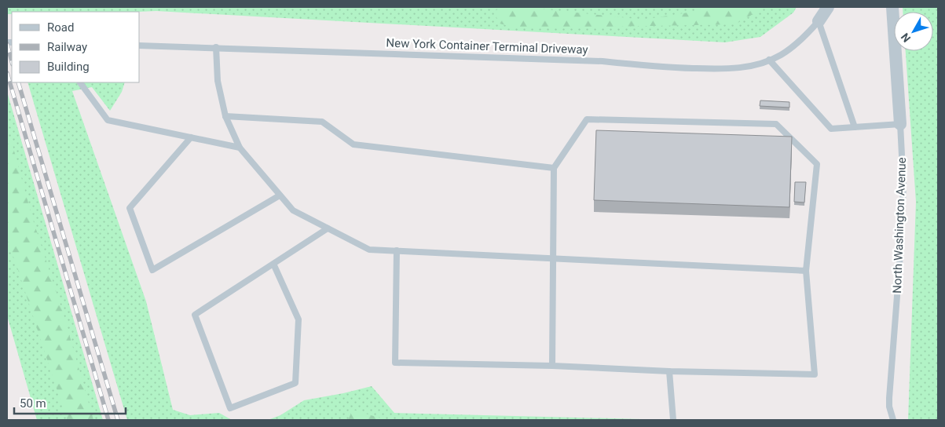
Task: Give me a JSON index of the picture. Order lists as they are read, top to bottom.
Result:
{
  "streets": {
    "street": ["North Washington Avenue"],
    "lane": ["New York Container Terminal Driveway"]
  },
  "legend": ["Road", "Railway", "Building"],
  "scale_bar": "50 m",
  "north": "bottom left"
}
